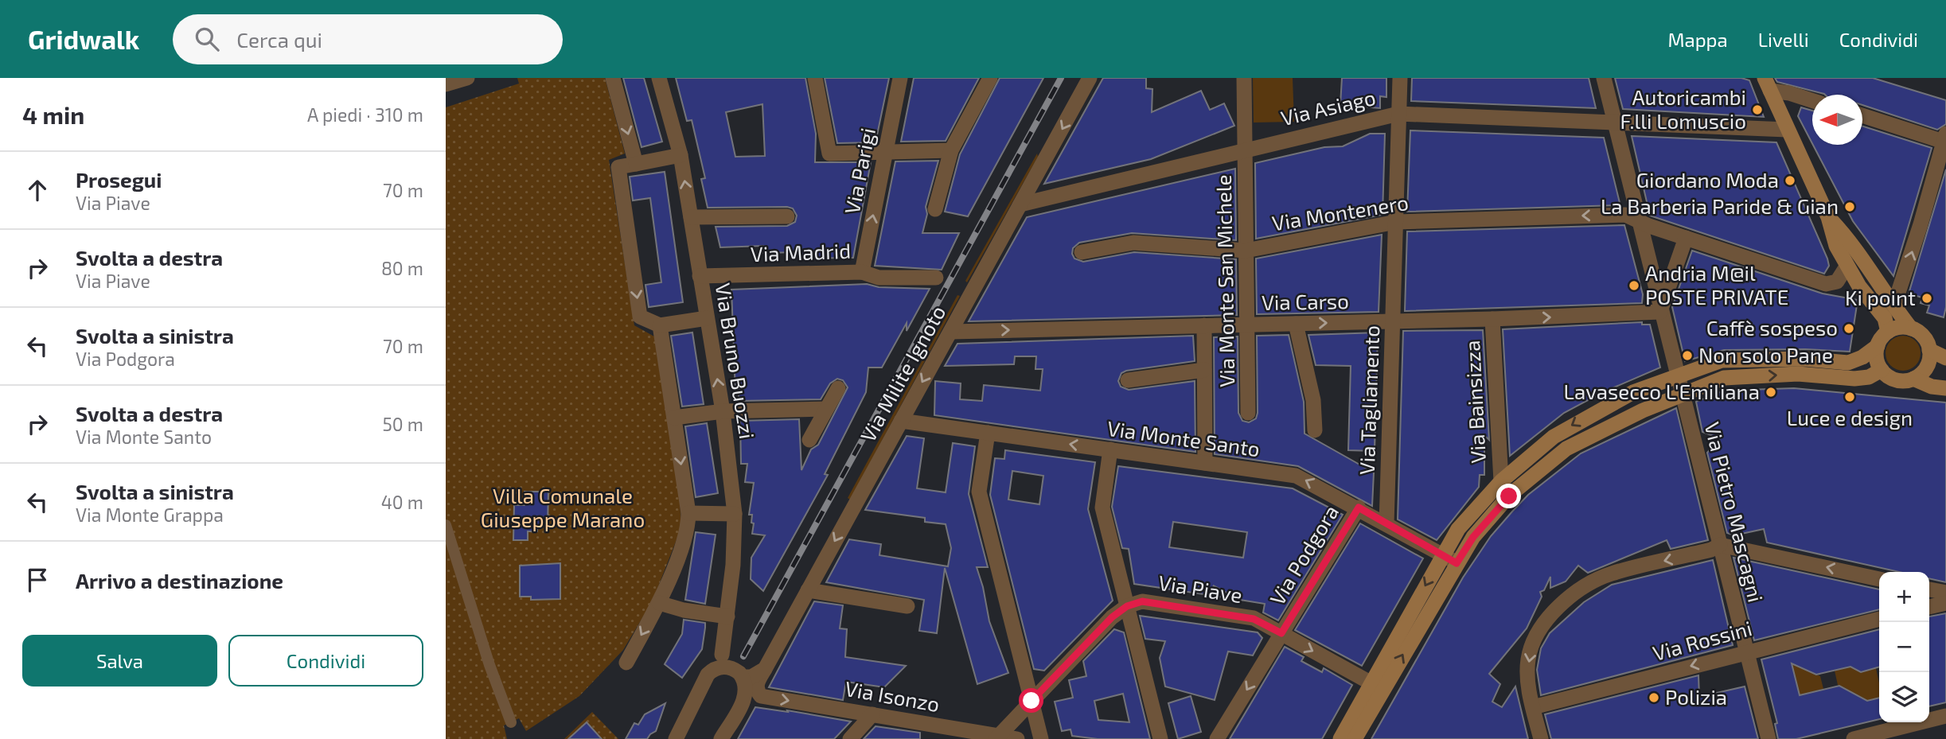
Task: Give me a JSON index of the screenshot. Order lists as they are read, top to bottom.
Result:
{
  "streets": {
    "street": [
      "Via Asiago",
      "Via Parigi",
      "Via Montenero",
      "Via Madrid",
      "Via Monte San Michele",
      "Via Carso",
      "Via Bruno Buozzi",
      "Via Milite Ignoto",
      "Via Tagliamento",
      "Via Bainsizza",
      "Via Monte Santo",
      "Via Pietro Mascagni",
      "Via Podgora",
      "Via Piave",
      "Via Rossini",
      "Via Isonzo"
    ]
  },
  "crossings": [
    ["Via Asiago", "Via Monte San Michele"],
    ["Via Asiago", "Via Milite Ignoto"],
    ["Via Asiago", "Via Tagliamento"],
    ["Via Asiago", "Via Pietro Mascagni"],
    ["Via Parigi", "Via Madrid"],
    ["Via Montenero", "Via Monte San Michele"],
    ["Via Montenero", "Via Tagliamento"],
    ["Via Montenero", "Via Pietro Mascagni"],
    ["Via Madrid", "Via Bruno Buozzi"],
    ["Via Monte San Michele", "Via Carso"],
    ["Via Carso", "Via Milite Ignoto"],
    ["Via Carso", "Via Tagliamento"],
    ["Via Carso", "Via Bainsizza"],
    ["Via Carso", "Via Pietro Mascagni"],
    ["Via Milite Ignoto", "Via Monte Santo"],
    ["Via Tagliamento", "Via Monte Santo"],
    ["Via Monte Santo", "Via Podgora"],
    ["Via Pietro Mascagni", "Via Rossini"],
    ["Via Podgora", "Via Piave"],
    ["Via Piave", "Via Isonzo"]
  ],
  "one_way": [
    "Via Carso",
    "Via Monte Santo",
    "Via Podgora",
    "Via Rossini"
  ],
  "parks": ["Villa Comunale Giuseppe Marano"],
  "places": [
    "Autoricambi F.lli Lomuscio",
    "Giordano Moda",
    "La Barberia Paride & Gian",
    "Andria M@il POSTE PRIVATE",
    "Ki point",
    "Caffè sospeso",
    "Non solo Pane",
    "Lavasecco L'Emiliana",
    "Luce e design",
    "Polizia"
  ],
  "north": "left",
  "page": {
    "header": "Gridwalk",
    "search": "Cerca qui",
    "nav": ["Mappa", "Livelli", "Condividi"],
    "heading": ["4 min", "A piedi · 310 m"],
    "list": [
      ["Prosegui", "Via Piave", "70 m"],
      ["Svolta a destra", "Via Piave", "80 m"],
      ["Svolta a sinistra", "Via Podgora", "70 m"],
      ["Svolta a destra", "Via Monte Santo", "50 m"],
      ["Svolta a sinistra", "Via Monte Grappa", "40 m"],
      "Arrivo a destinazione"
    ],
    "map_buttons": ["+", "−"],
    "buttons": ["Salva", "Condividi"]
  }
}
